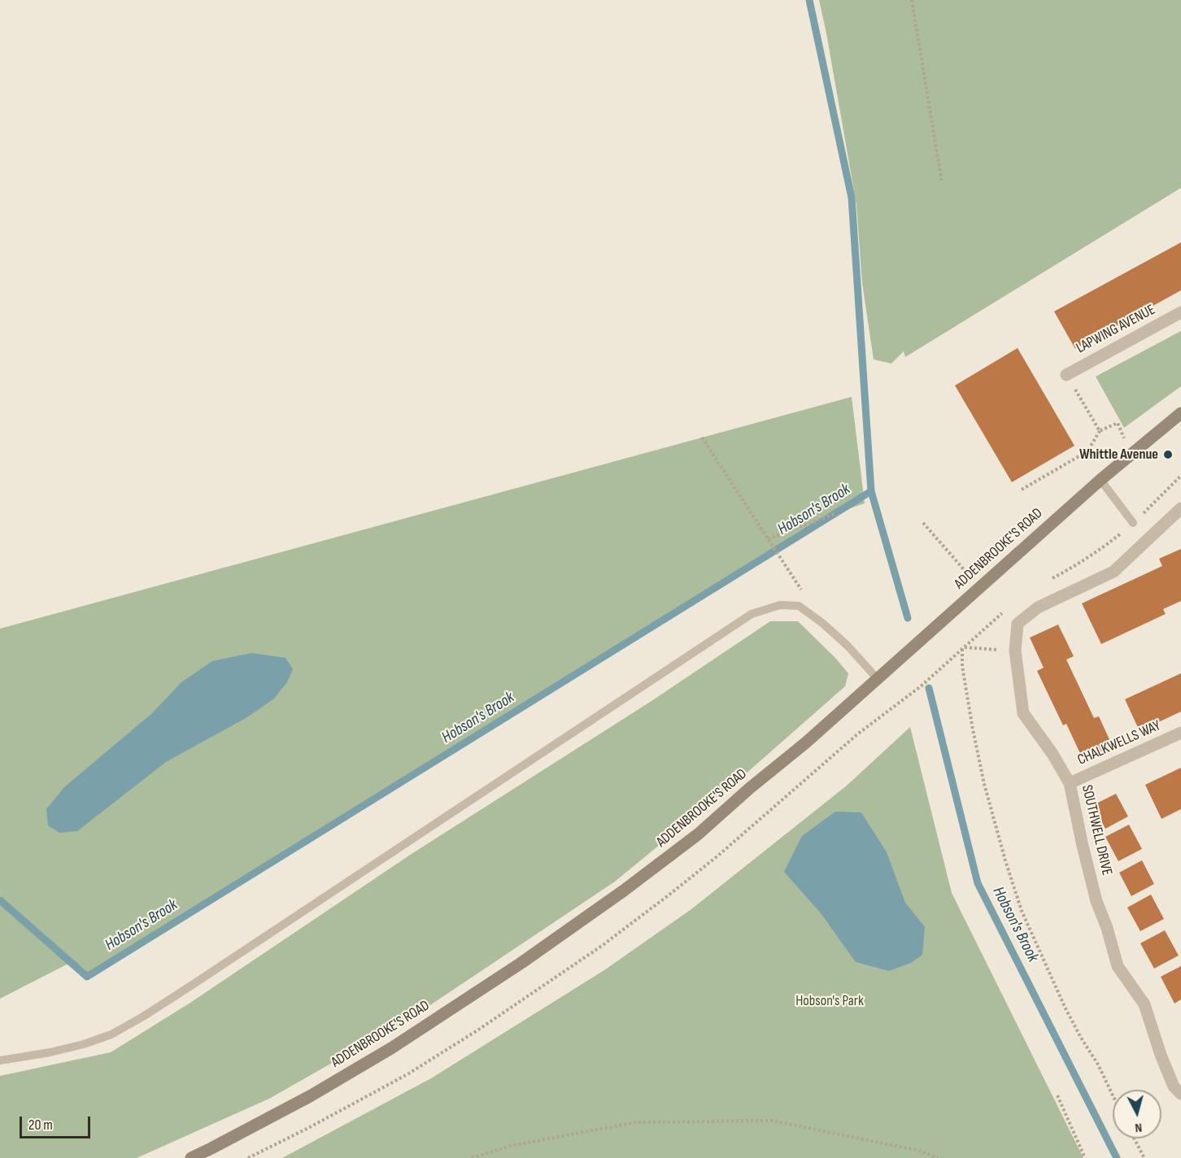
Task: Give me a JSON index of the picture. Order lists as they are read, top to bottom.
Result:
{
  "streets": {
    "street": [
      "LAPWING AVENUE",
      "ADDENBROOKE'S ROAD",
      "CHALKWELLS WAY",
      "SOUTHWELL DRIVE"
    ]
  },
  "crossings": [
    ["CHALKWELLS WAY", "SOUTHWELL DRIVE"]
  ],
  "water": ["Hobson's Brook"],
  "parks": ["Hobson's Park"],
  "places": ["Whittle Avenue"],
  "scale_bar": "20 m",
  "north": "bottom"
}
